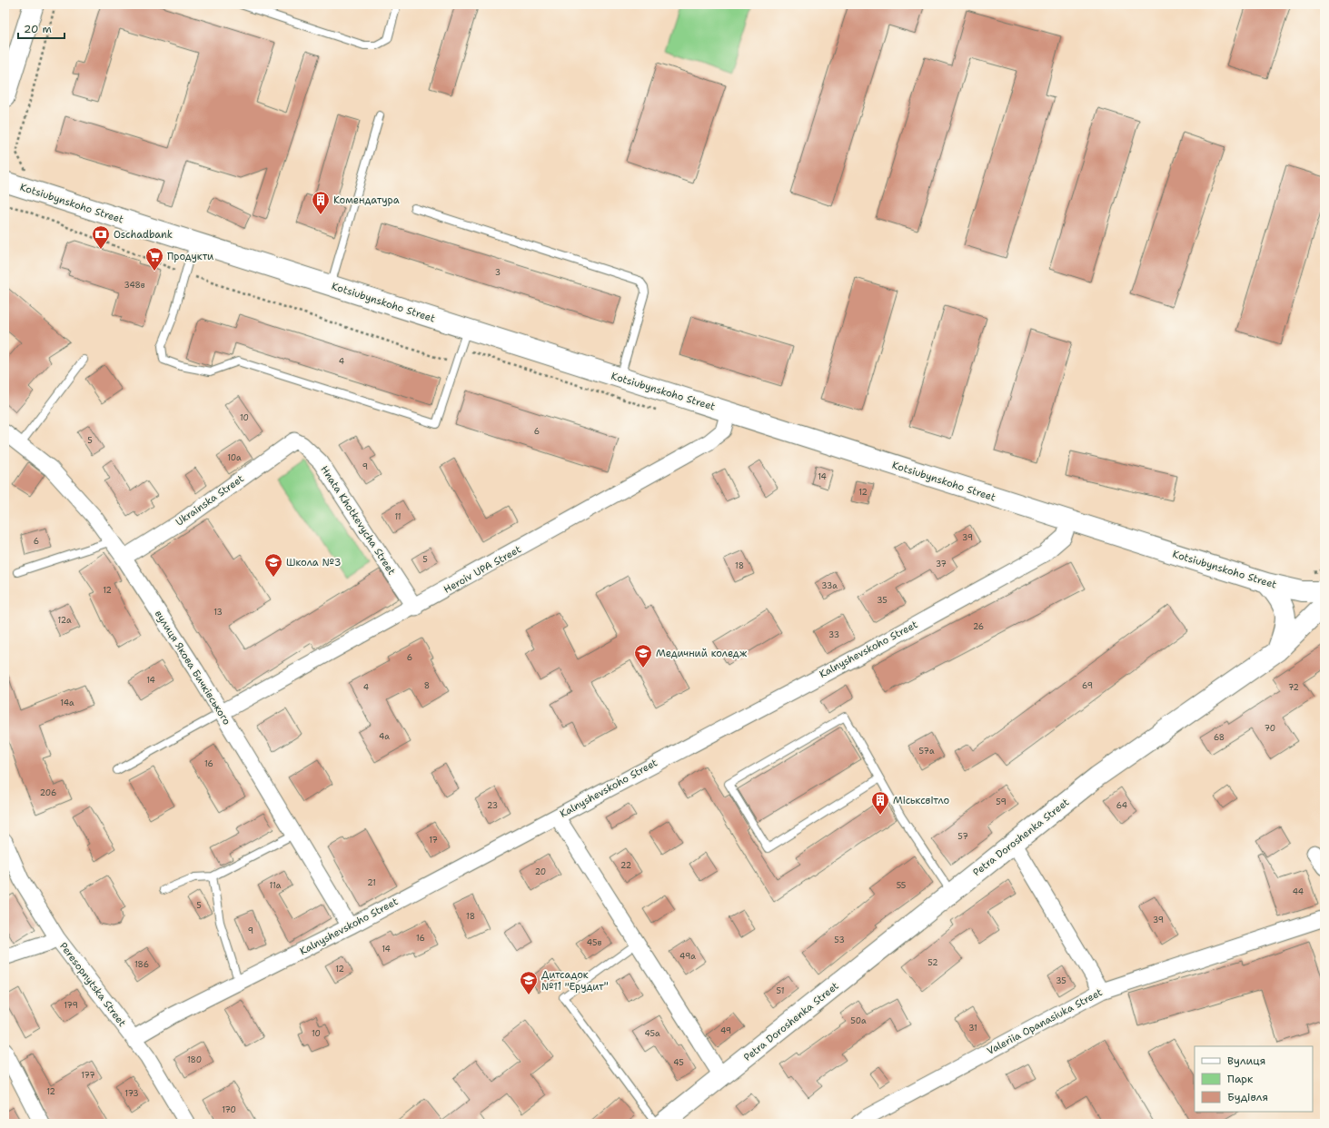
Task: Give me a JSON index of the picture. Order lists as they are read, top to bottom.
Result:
{
  "streets": {
    "street": [
      "Kotsiubynskoho Street",
      "Ukrainska Street",
      "Hnata Khotkevycha Street",
      "Heroiv UPA Street",
      "Kalnyshevskoho Street",
      "вулиця Якова Бичківського",
      "Petra Doroshenka Street",
      "Peresopnytska Street",
      "Valeriia Opanasiuka Street"
    ]
  },
  "crossings": [
    ["Kotsiubynskoho Street", "Heroiv UPA Street"],
    ["Kotsiubynskoho Street", "Kalnyshevskoho Street"],
    ["Ukrainska Street", "Hnata Khotkevycha Street"],
    ["Ukrainska Street", "вулиця Якова Бичківського"],
    ["Hnata Khotkevycha Street", "Heroiv UPA Street"],
    ["Heroiv UPA Street", "вулиця Якова Бичківського"],
    ["Kalnyshevskoho Street", "вулиця Якова Бичківського"],
    ["Kalnyshevskoho Street", "Peresopnytska Street"]
  ],
  "places": {
    "building": ["Комендатура", "Міськсвітло"],
    "bank": ["Oschadbank"],
    "supermarket": ["Продукти"],
    "school or university": ["Школа №3", "Медичний коледж", "Дитсадок №11 \"Ерудит\""]
  },
  "house_numbers": [
    "3",
    "348в",
    "4",
    "10",
    "6",
    "5",
    "10а",
    "9",
    "14",
    "12",
    "11",
    "39",
    "6",
    "5",
    "37",
    "18",
    "33а",
    "12",
    "35",
    "13",
    "12а",
    "26",
    "33",
    "6",
    "14",
    "8",
    "69",
    "4",
    "72",
    "14а",
    "70",
    "4а",
    "68",
    "57а",
    "16",
    "206",
    "59",
    "23",
    "64",
    "57",
    "17",
    "22",
    "20",
    "21",
    "11а",
    "55",
    "44",
    "5",
    "18",
    "39",
    "9",
    "16",
    "53",
    "45в",
    "14",
    "49а",
    "52",
    "186",
    "12",
    "35",
    "51",
    "179",
    "50а",
    "31",
    "49",
    "10",
    "45а",
    "180",
    "45",
    "177",
    "12",
    "173",
    "170"
  ],
  "legend": ["Вулиця", "Парк", "Будівля"],
  "scale_bar": "20 m"
}
